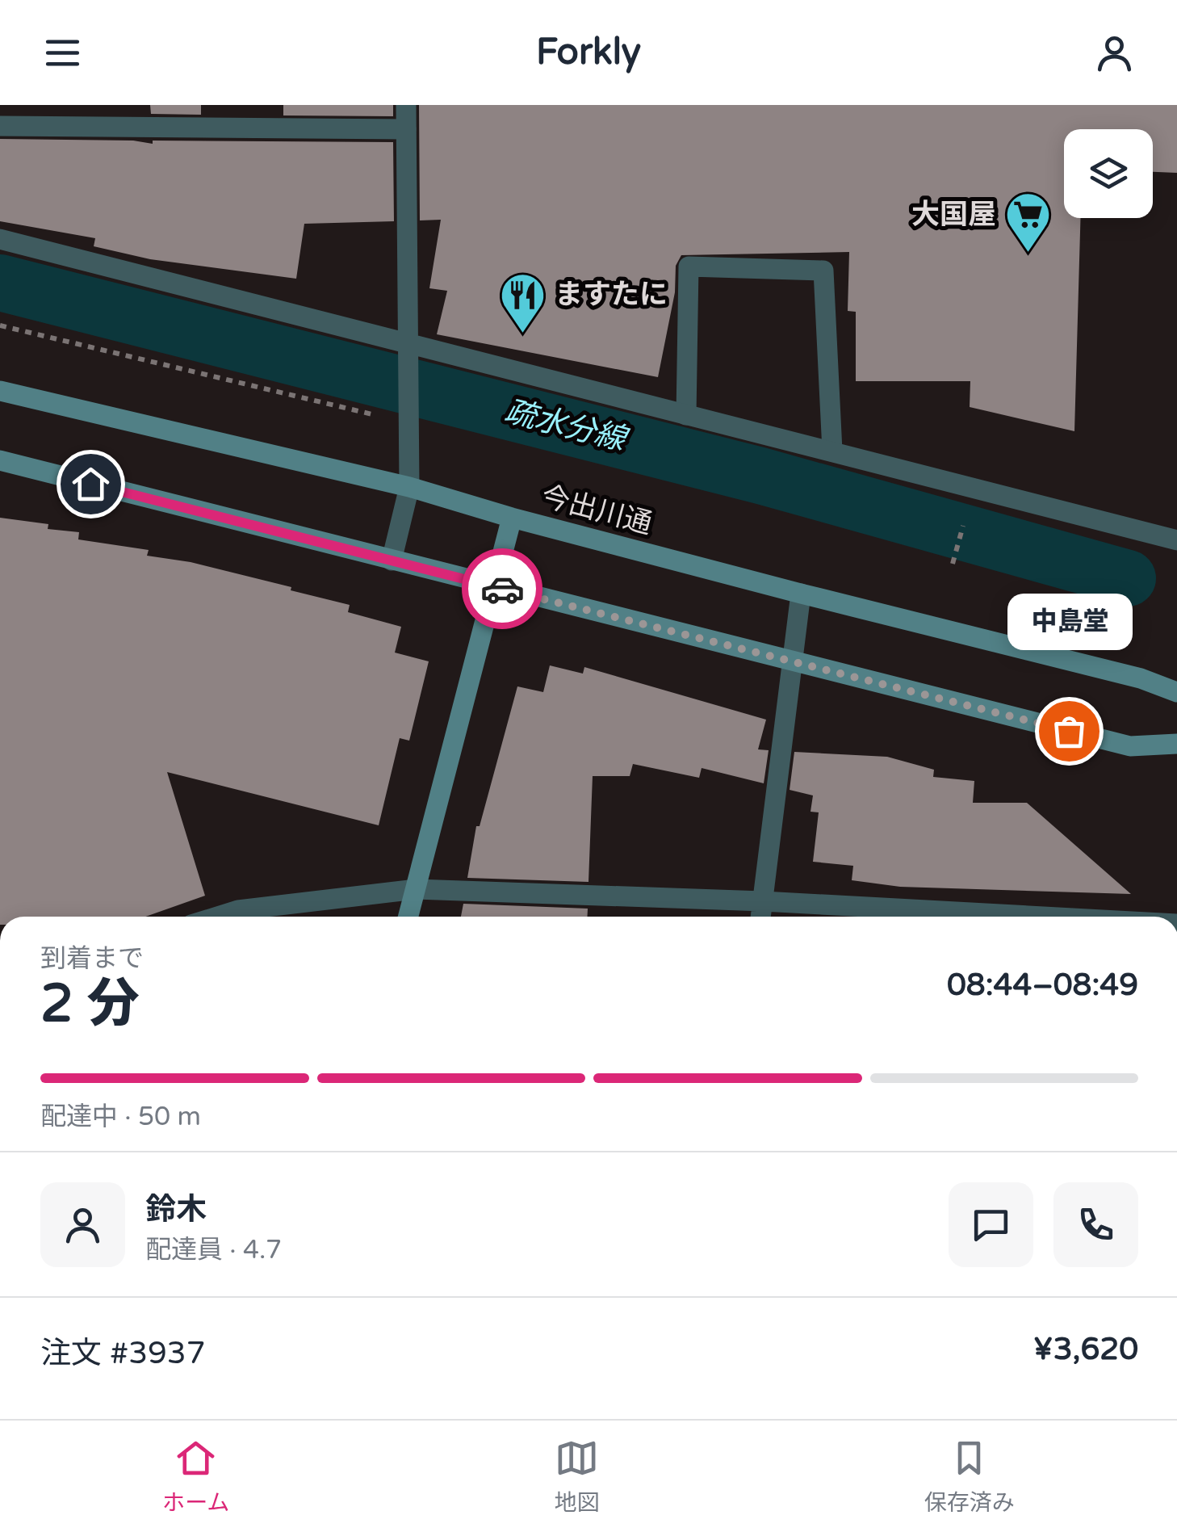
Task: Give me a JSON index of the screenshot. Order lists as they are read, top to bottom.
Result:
{
  "streets": {
    "main road": ["今出川通"]
  },
  "water": ["疏水分線"],
  "places": {
    "supermarket": ["大国屋"],
    "restaurant": ["ますたに"],
    "other": ["中島堂"]
  },
  "page": {
    "header": "Forkly",
    "bubble": "中島堂",
    "heading": ["2 分", "到着まで", "08:44–08:49"],
    "panel": [
      "鈴木",
      "配達員 · 4.7",
      "注文 #3937",
      "¥3,620"
    ],
    "bar": "配達中 · 50 m",
    "tabs": ["ホーム", "地図", "保存済み"]
  }
}
